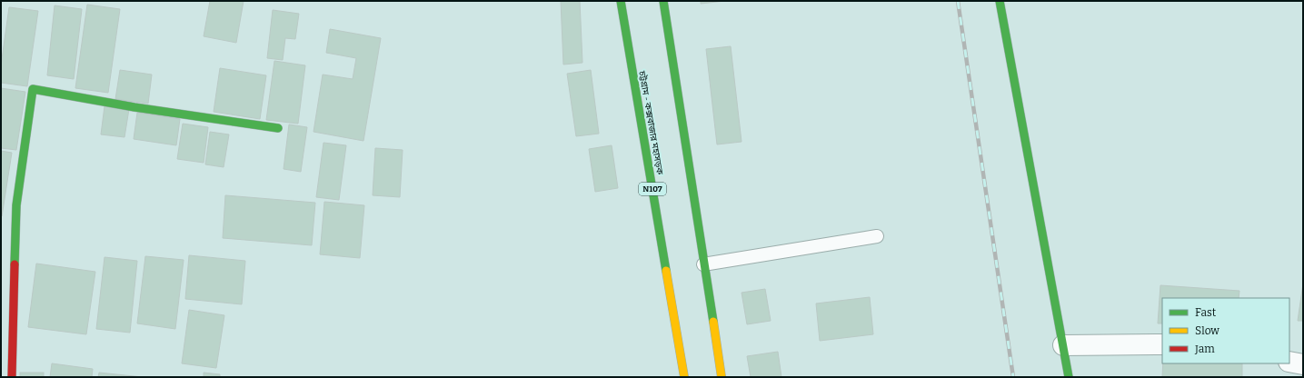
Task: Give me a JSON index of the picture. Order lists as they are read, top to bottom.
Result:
{
  "streets": {
    "main road": ["চট্টগ্রাম - কক্সবাজার মহাসড়ক", "N107"]
  },
  "legend": ["Fast", "Slow", "Jam"]
}
